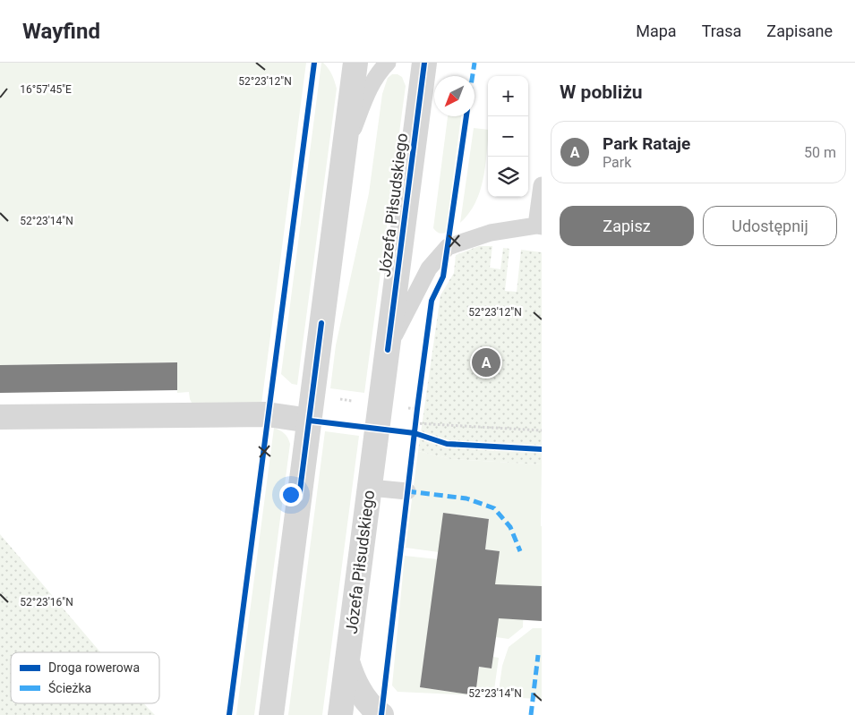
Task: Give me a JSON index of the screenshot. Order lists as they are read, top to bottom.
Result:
{
  "streets": {
    "street": ["Józefa Piłsudskiego"]
  },
  "legend": ["Droga rowerowa", "Ścieżka"],
  "north": "bottom left",
  "page": {
    "header": "Wayfind",
    "nav": ["Mapa", "Trasa", "Zapisane"],
    "heading": "W pobliżu",
    "map_buttons": ["+", "−"],
    "list": [
      {
        "mark": "A",
        "name": "Park Rataje",
        "note": "Park",
        "value": "50 m"
      }
    ],
    "buttons": ["Zapisz", "Udostępnij"],
    "pins": "A"
  },
  "coordinates": [
    "52°23'12\"N",
    "16°57'45\"E",
    "52°23'14\"N",
    "52°23'16\"N"
  ]
}
